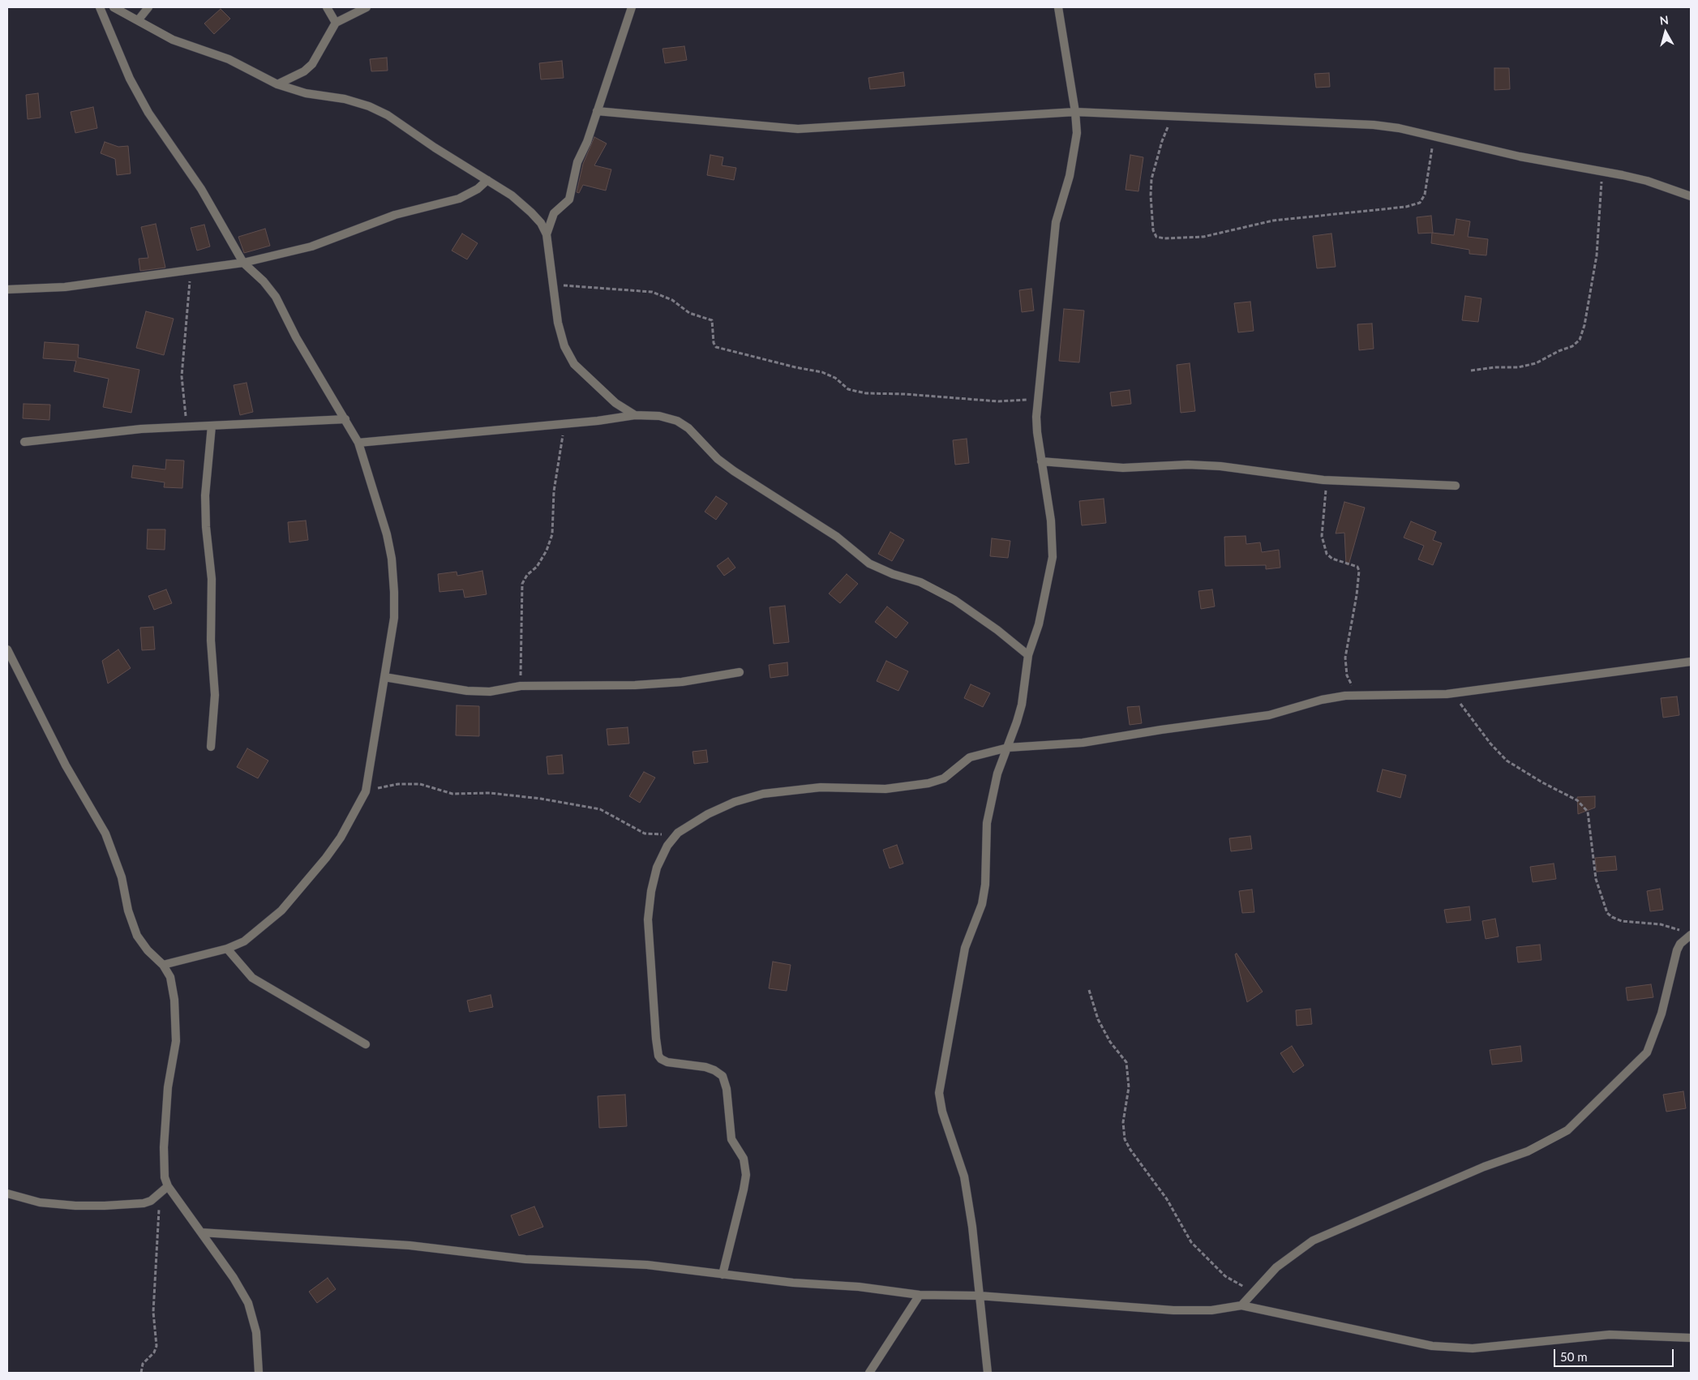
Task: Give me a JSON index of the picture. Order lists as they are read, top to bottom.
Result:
{
  "scale_bar": "50 m",
  "north": "top"
}
